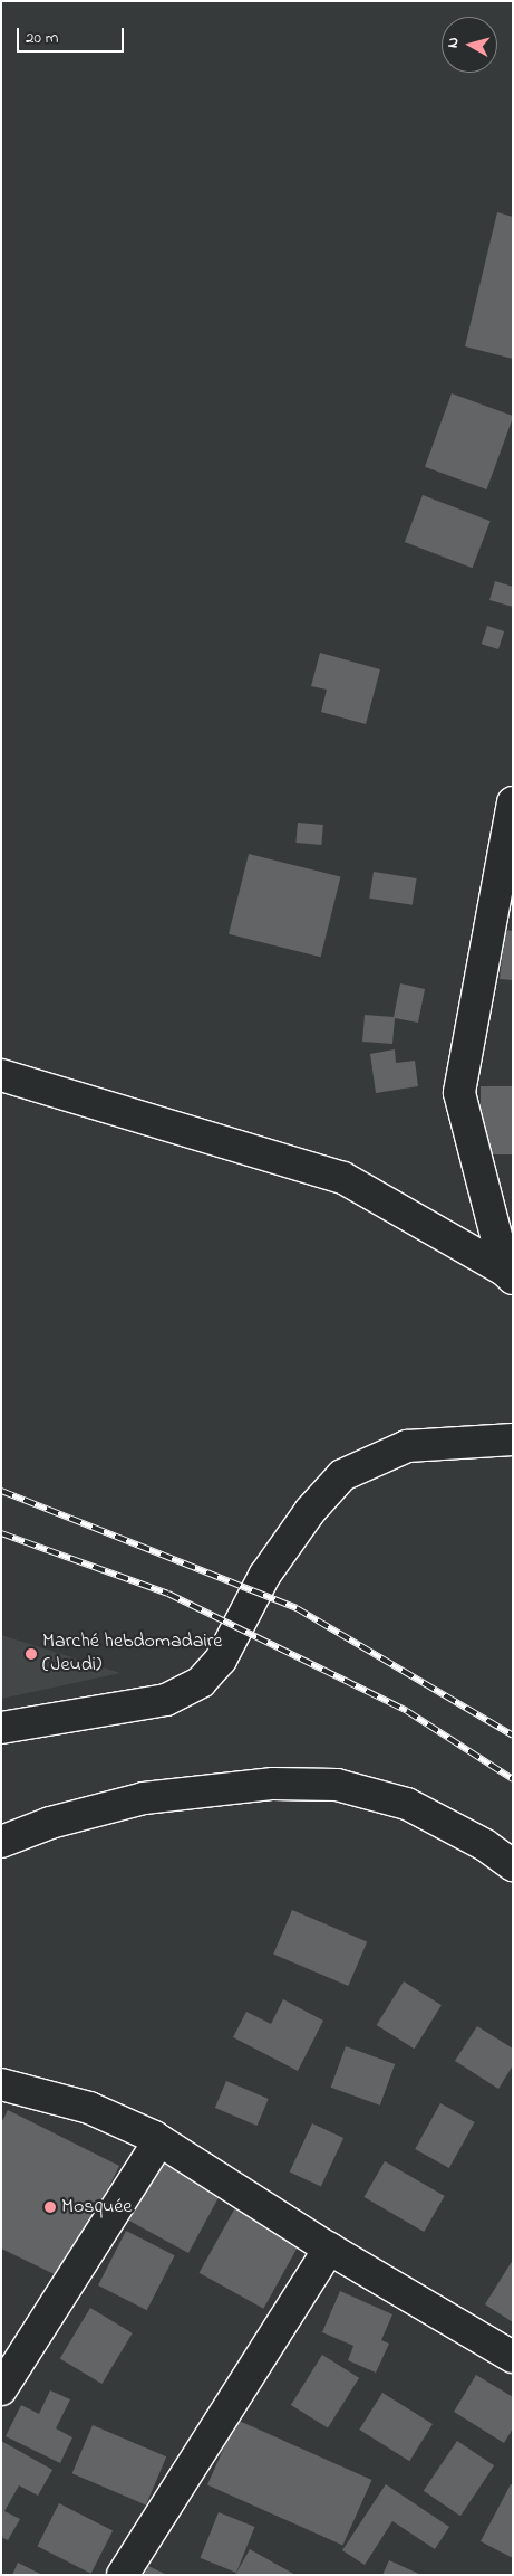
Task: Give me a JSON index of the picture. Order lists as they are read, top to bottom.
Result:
{
  "places": ["Marché hebdomadaire (Jeudi)", "Mosquée"],
  "scale_bar": "20 m",
  "north": "left"
}
